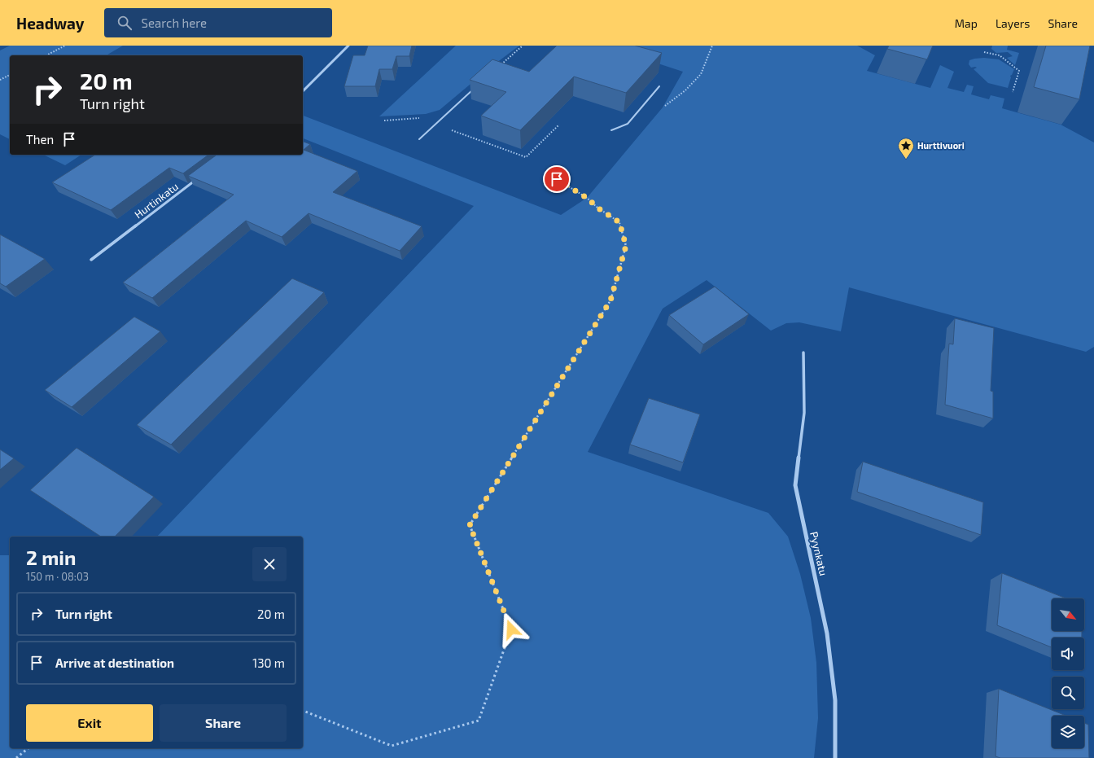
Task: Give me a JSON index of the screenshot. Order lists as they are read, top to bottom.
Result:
{
  "streets": {
    "street": ["Hurtinkatu", "Pyynkatu"]
  },
  "places": {
    "place": ["Hurttivuori"]
  },
  "north": "bottom right",
  "page": {
    "header": "Headway",
    "search": "Search here",
    "nav": ["Map", "Layers", "Share"],
    "turn": ["20 m", "Turn right"],
    "then": "Then",
    "heading": ["2 min", "150 m · 08:03"],
    "list": [
      {
        "name": "Turn right",
        "value": "20 m"
      },
      {
        "name": "Arrive at destination",
        "value": "130 m"
      }
    ],
    "buttons": ["Exit", "Share"]
  }
}
